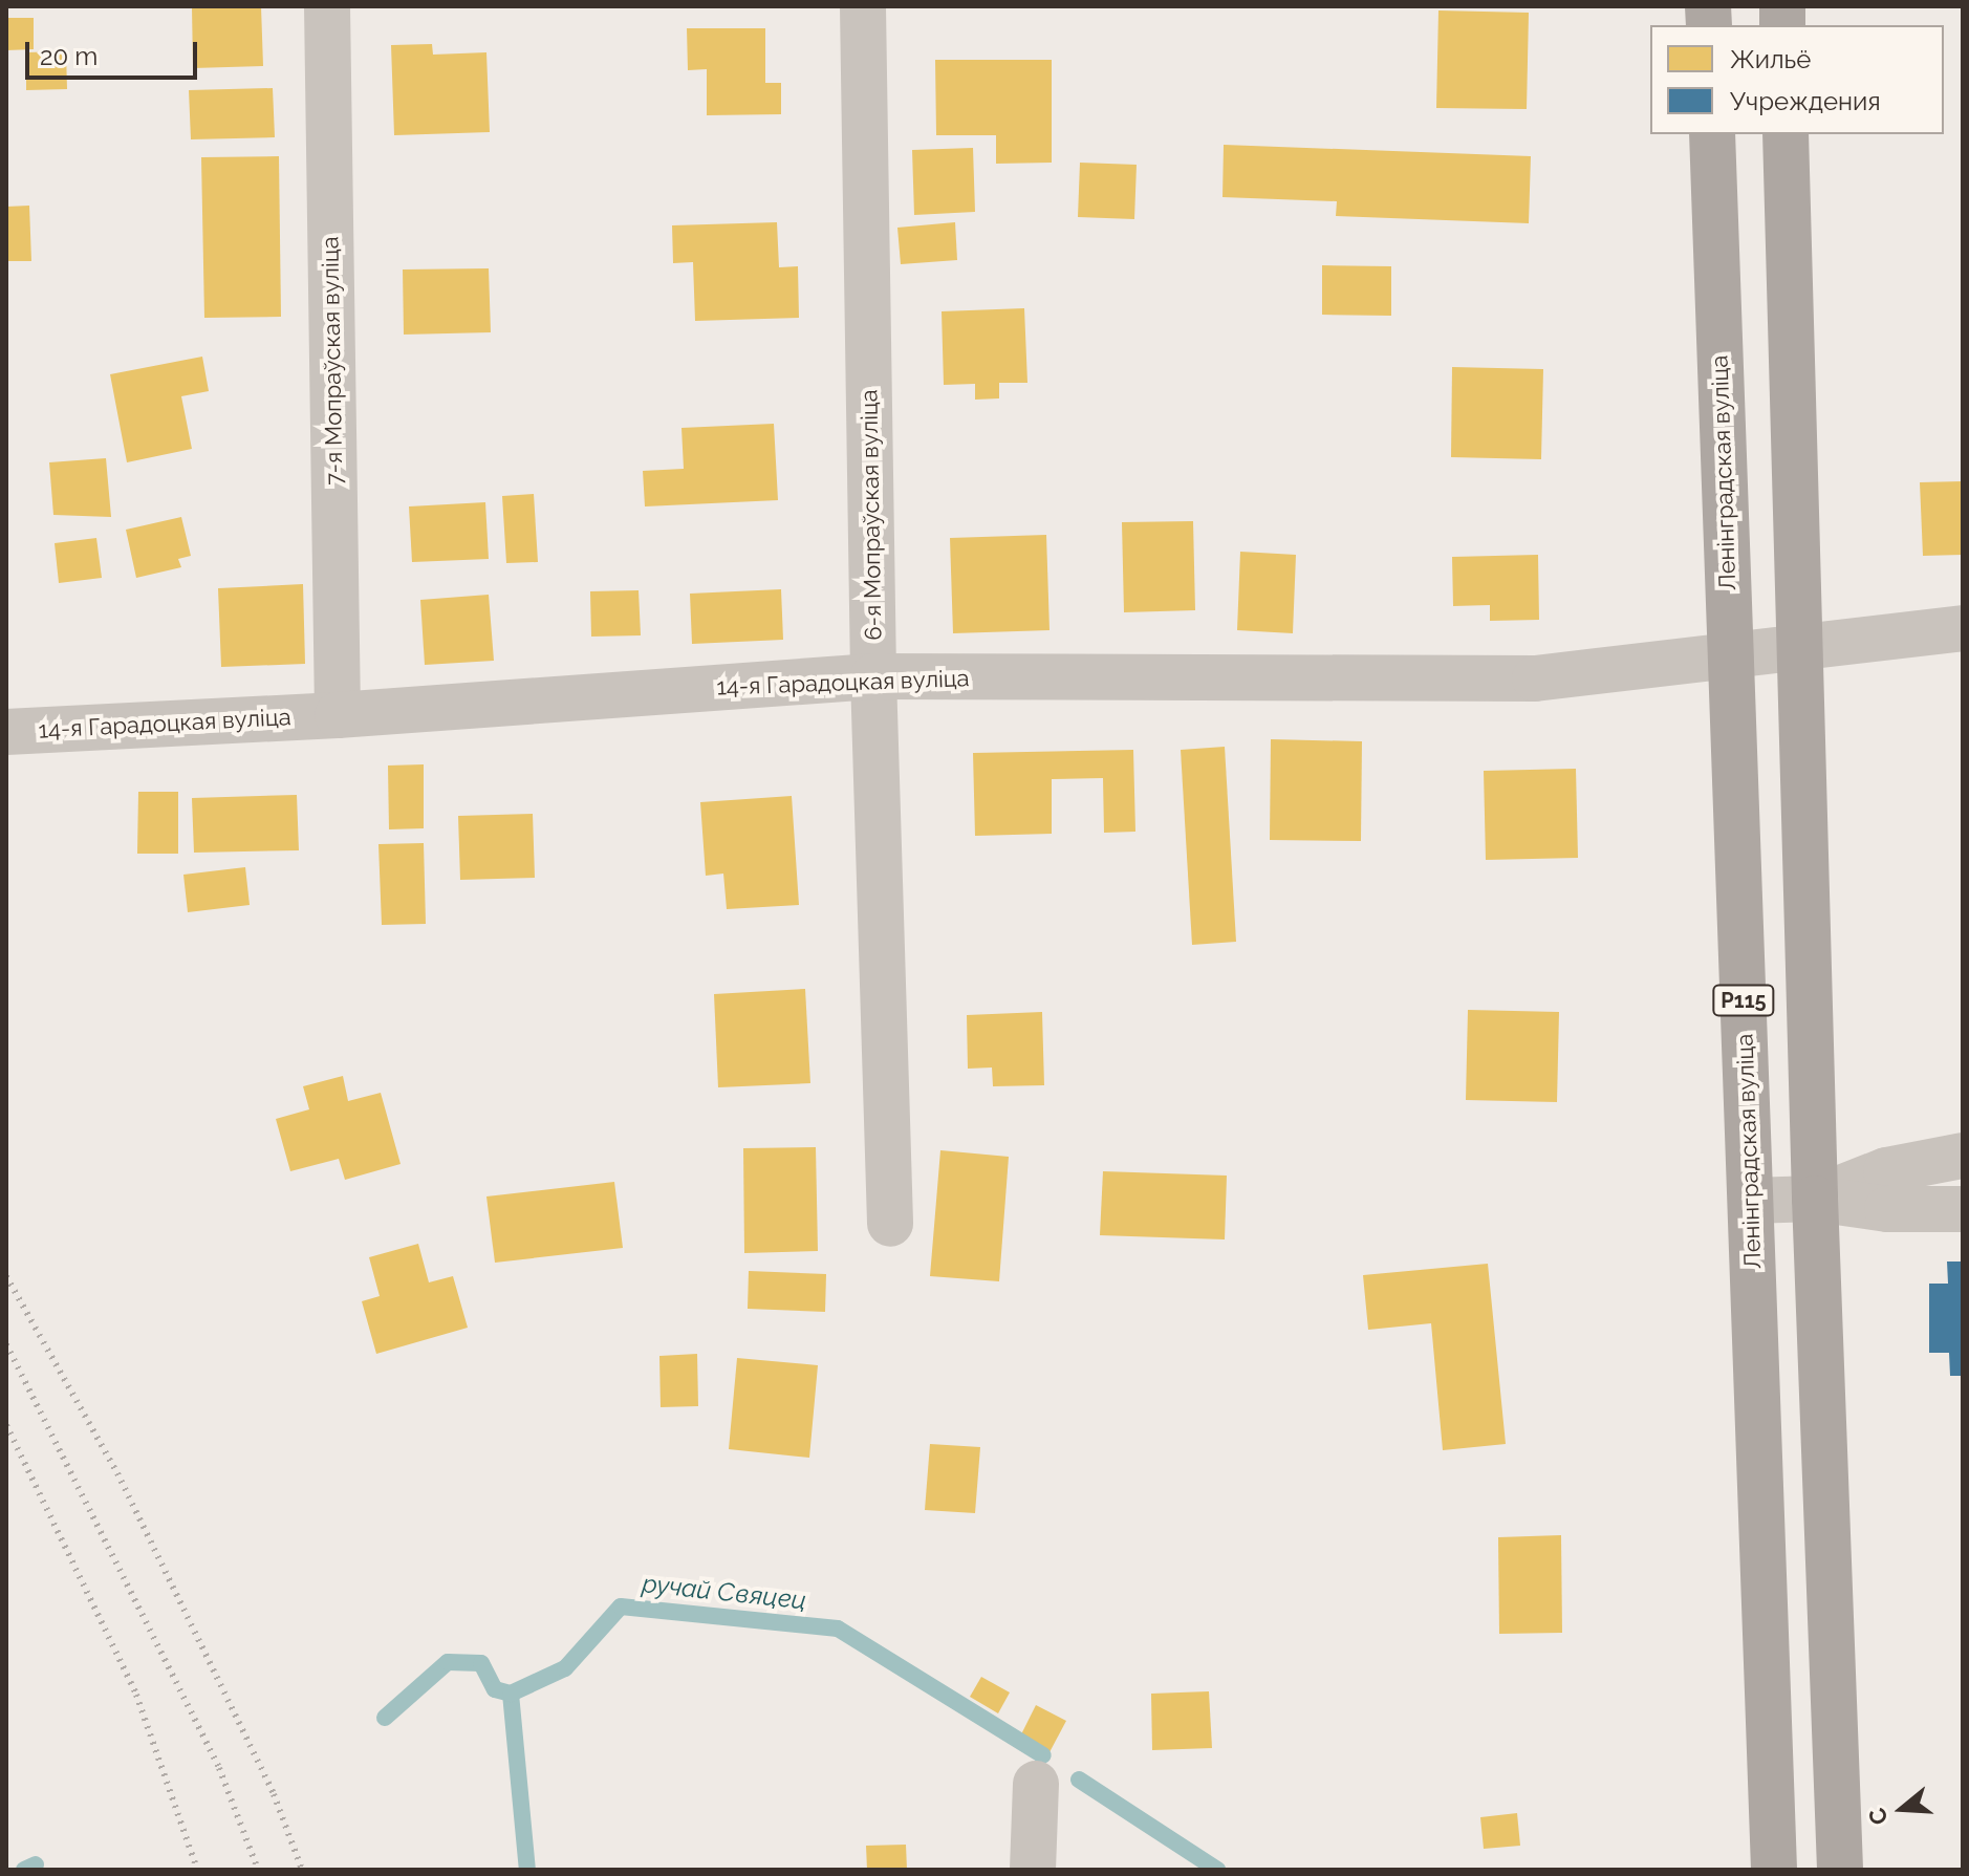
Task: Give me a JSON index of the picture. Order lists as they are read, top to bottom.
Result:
{
  "streets": {
    "main road": ["Ленінградская вуліца", "Р115"],
    "street": ["7-я Мопраўская вуліца", "6-я Мопраўская вуліца", "14-я Гарадоцкая вуліца"]
  },
  "crossings": [
    ["7-я Мопраўская вуліца", "14-я Гарадоцкая вуліца"],
    ["Ленінградская вуліца", "14-я Гарадоцкая вуліца"],
    ["6-я Мопраўская вуліца", "14-я Гарадоцкая вуліца"],
    ["14-я Гарадоцкая вуліца", "Р115"]
  ],
  "water": ["ручай Свяцец"],
  "legend": ["Жильё", "Учреждения"],
  "scale_bar": "20 m",
  "north": "left"
}
